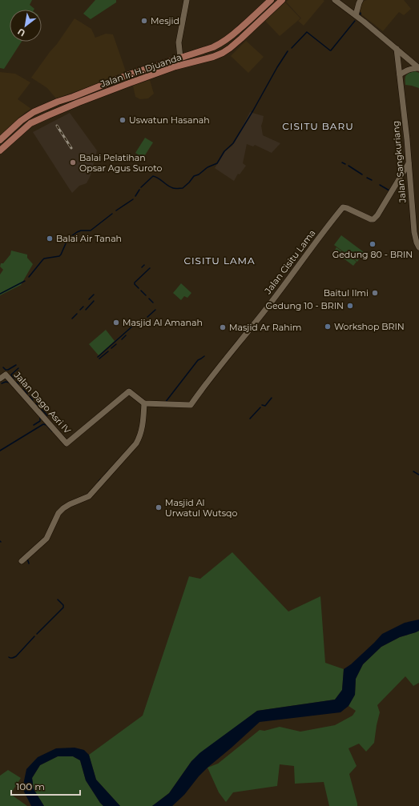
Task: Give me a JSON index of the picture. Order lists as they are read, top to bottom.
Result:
{
  "streets": {
    "main road": ["Jalan Ir. H. Djuanda"],
    "street": ["Jalan Sangkuriang", "Jalan Cisitu Lama", "Jalan Dago Asri IV"]
  },
  "crossings": [
    ["Jalan Sangkuriang", "Jalan Cisitu Lama"],
    ["Jalan Cisitu Lama", "Jalan Dago Asri IV"]
  ],
  "districts": ["CISITU BARU", "CISITU LAMA"],
  "places": [
    "Mesjid",
    "Uswatun Hasanah",
    "Balai Pelatihan Opsar Agus Suroto",
    "Balai Air Tanah",
    "Gedung 80 - BRIN",
    "Baitul Ilmi",
    "Gedung 10 - BRIN",
    "Masjid Al Amanah",
    "Workshop BRIN",
    "Masjid Ar Rahim",
    "Masjid Al Urwatul Wutsqo"
  ],
  "scale_bar": "100 m",
  "north": "bottom left"
}
